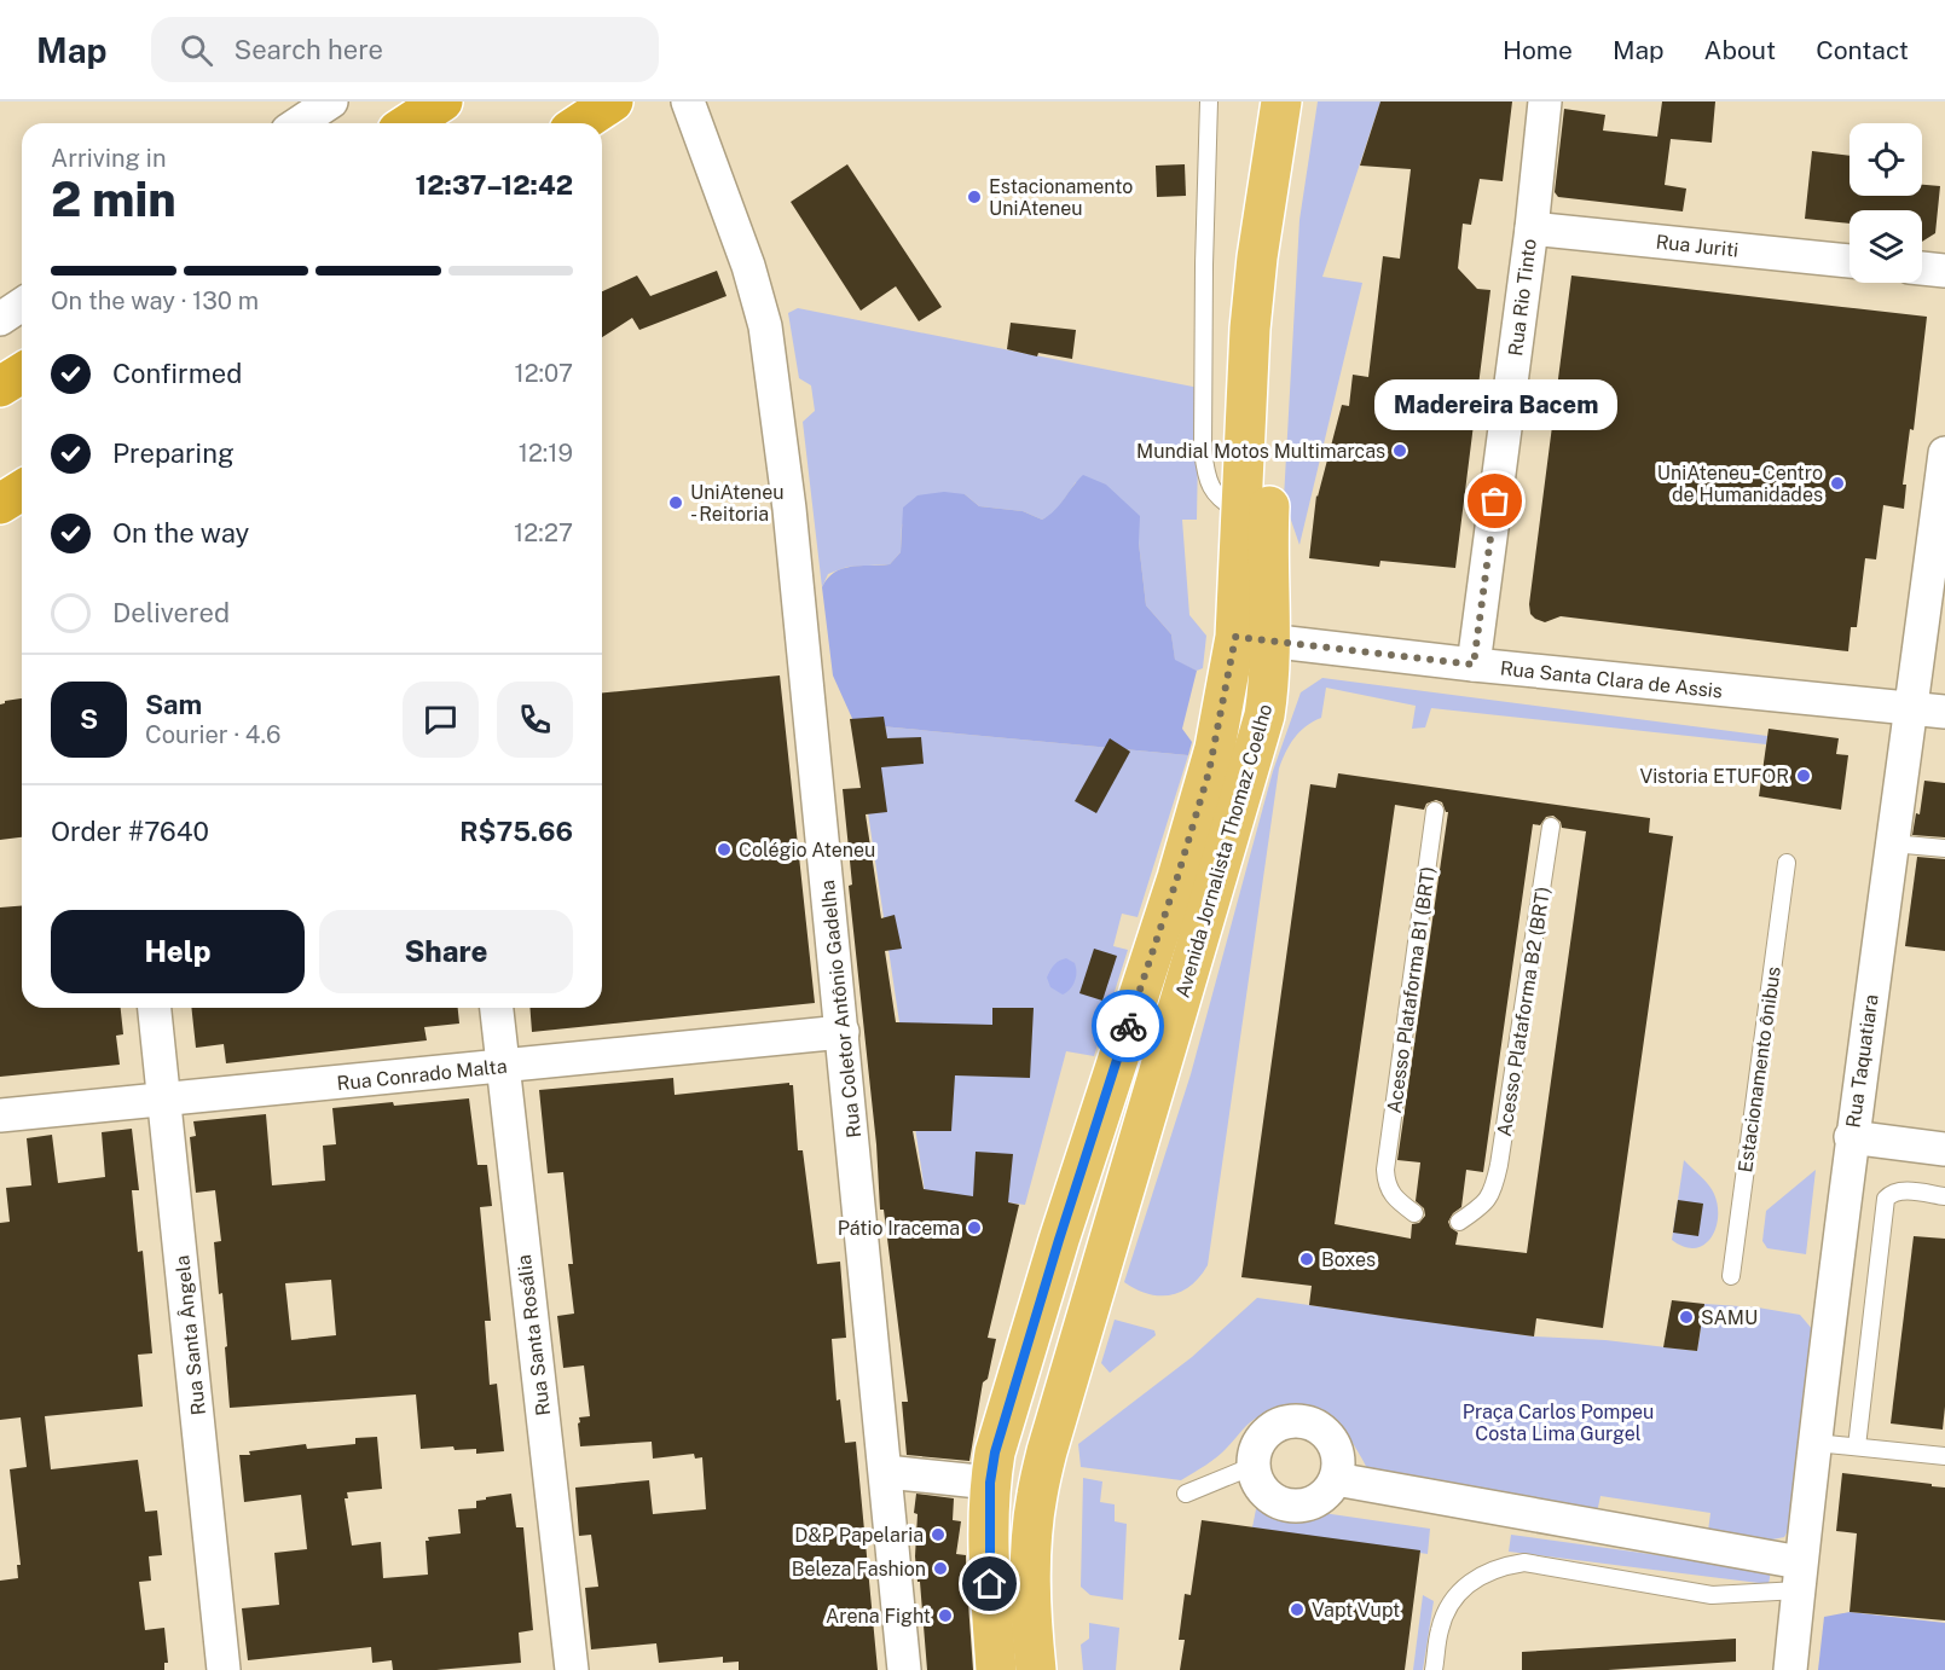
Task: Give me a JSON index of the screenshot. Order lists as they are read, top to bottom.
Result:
{
  "streets": {
    "main road": ["Avenida Jornalista Thomaz Coelho"],
    "street": [
      "Rua Juriti",
      "Rua Rio Tinto",
      "Rua Santa Clara de Assis",
      "Rua Coletor Antônio Gadelha",
      "Rua Taquatiara",
      "Rua Conrado Malta",
      "Rua Santa Ângela",
      "Rua Santa Rosália"
    ],
    "lane": ["Acesso Plataforma B1 (BRT)", "Acesso Plataforma B2 (BRT)", "Estacionamento ônibus"]
  },
  "crossings": [
    ["Rua Juriti", "Rua Rio Tinto"],
    ["Rua Rio Tinto", "Rua Santa Clara de Assis"],
    ["Rua Santa Clara de Assis", "Avenida Jornalista Thomaz Coelho"],
    ["Rua Santa Clara de Assis", "Rua Taquatiara"],
    ["Rua Coletor Antônio Gadelha", "Rua Conrado Malta"],
    ["Rua Conrado Malta", "Rua Santa Ângela"],
    ["Rua Conrado Malta", "Rua Santa Rosália"]
  ],
  "parks": ["Praça Carlos Pompeu Costa Lima Gurgel"],
  "places": [
    "Estacionamento UniAteneu",
    "Mundial Motos Multimarcas",
    "UniAteneu - Centro de Humanidades",
    "Madereira Bacem",
    "UniAteneu - Reitoria",
    "Vistoria ETUFOR",
    "Colégio Ateneu",
    "Pátio Iracema",
    "Boxes",
    "SAMU",
    "D&P Papelaria",
    "Beleza Fashion",
    "Vapt Vupt",
    "Arena Fight"
  ],
  "page": {
    "header": "Map",
    "search": "Search here",
    "nav": [
      "Home",
      "Map",
      "About",
      "Contact"
    ],
    "heading": ["2 min", "Arriving in", "12:37–12:42"],
    "panel": [
      "Sam",
      "Courier · 4.6",
      "Order #7640",
      "R$75.66"
    ],
    "bar": "On the way · 130 m",
    "list": [
      ["Confirmed", "12:07"],
      ["Preparing", "12:19"],
      ["On the way", "12:27"],
      "Delivered"
    ],
    "bubble": "Madereira Bacem",
    "round": "S",
    "buttons": ["Help", "Share"]
  }
}
